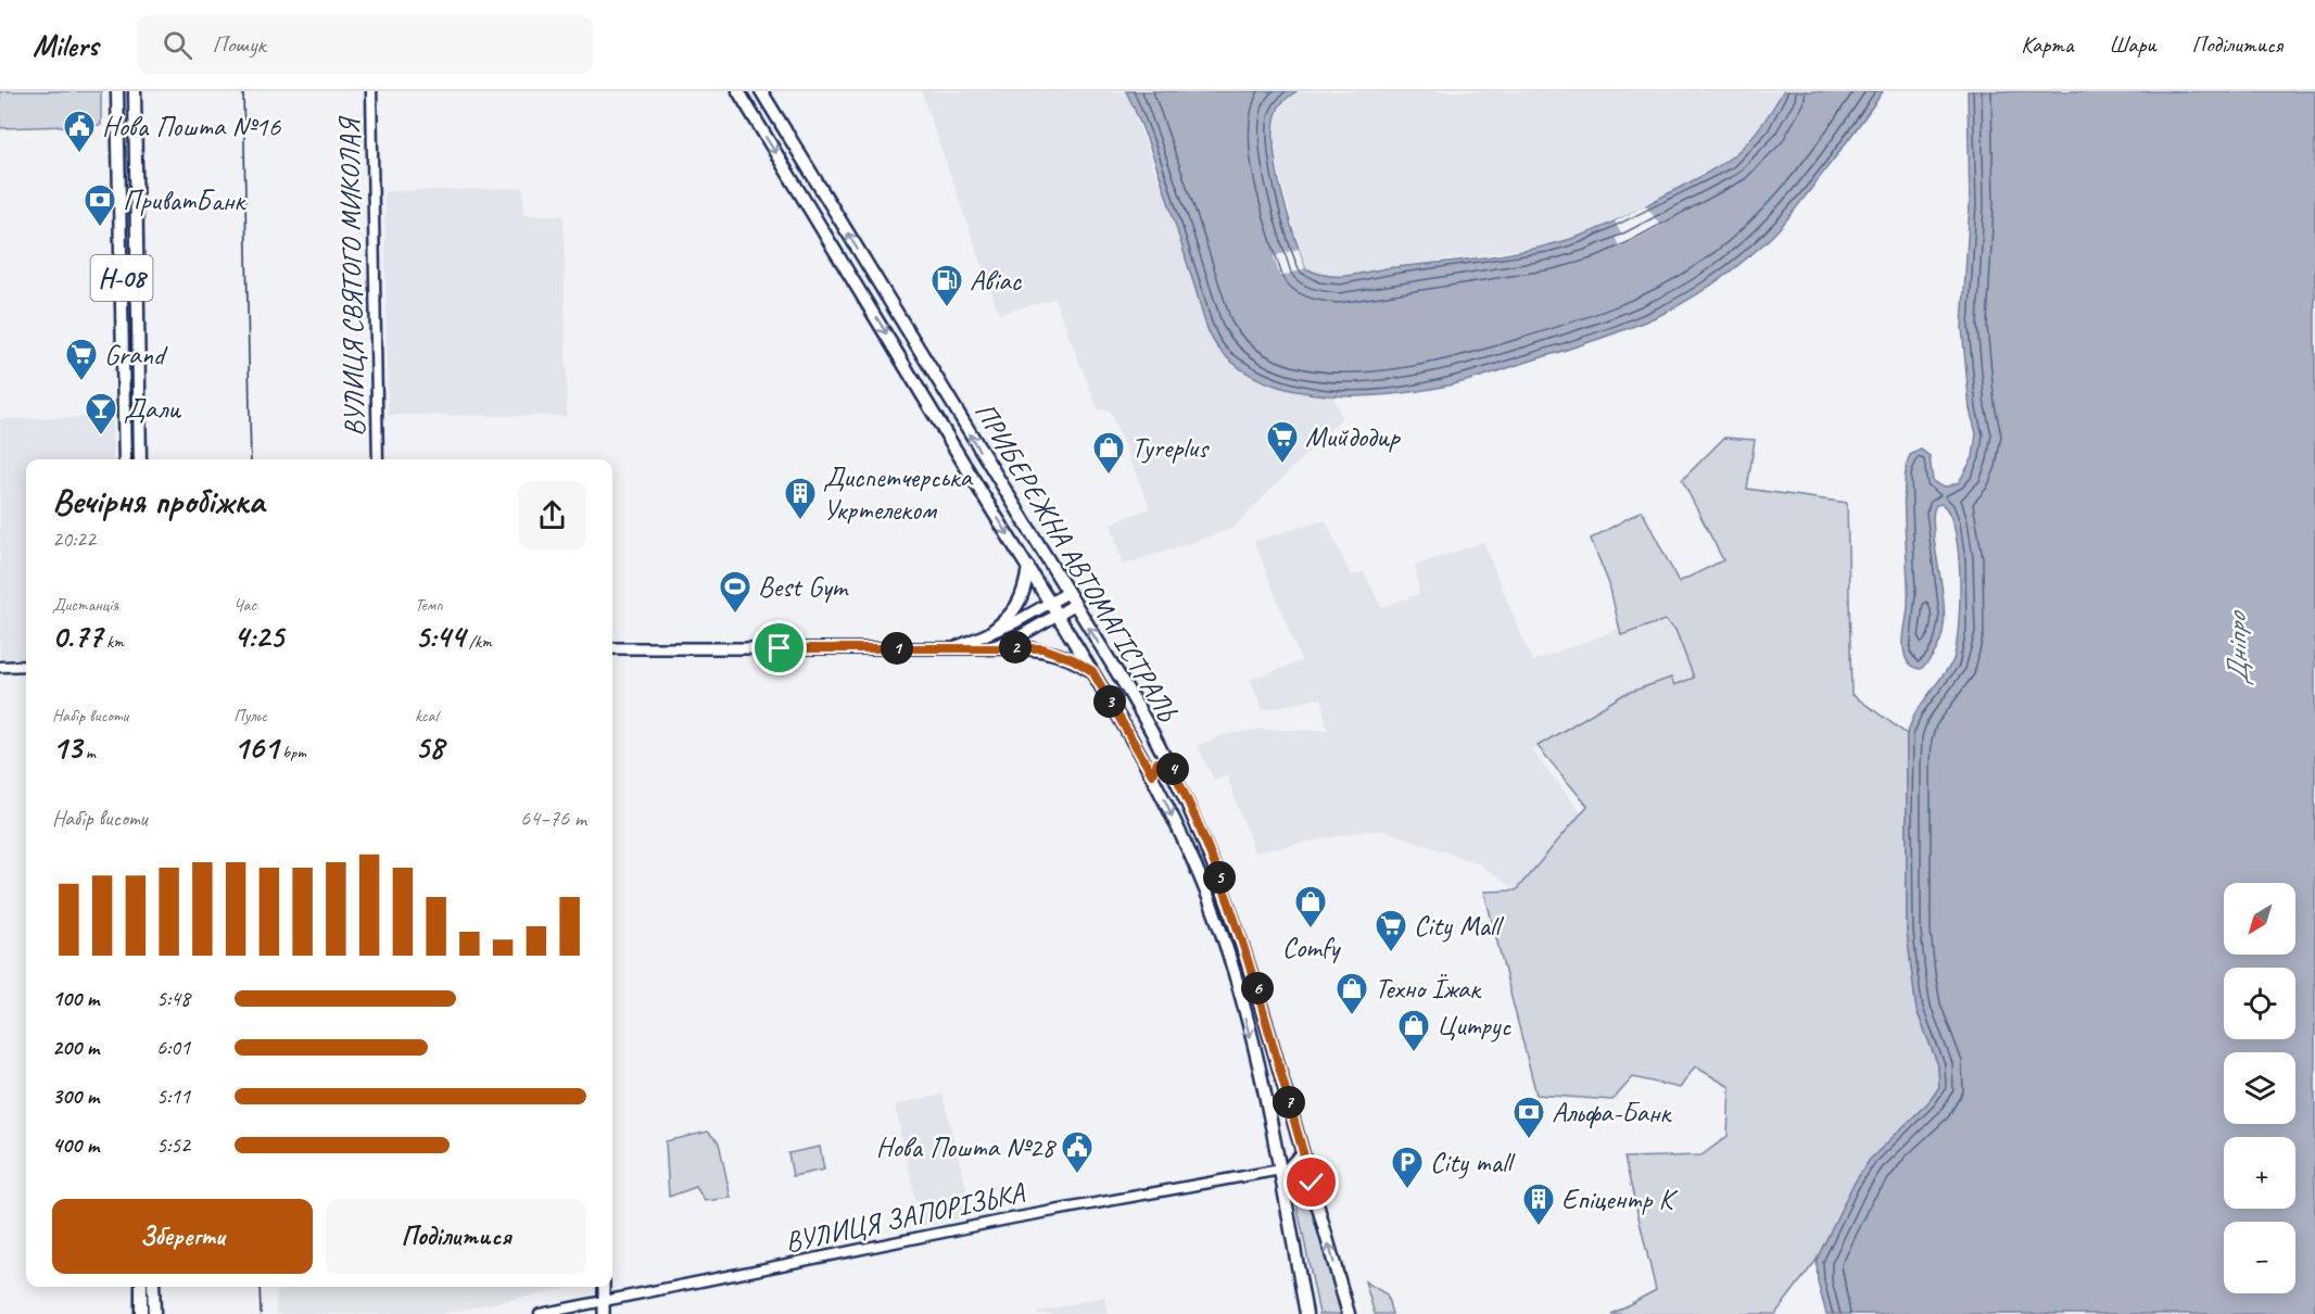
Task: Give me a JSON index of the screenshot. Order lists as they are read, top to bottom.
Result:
{
  "streets": {
    "main road": ["Н-08", "ПРИБЕРЕЖНА АВТОМАГІСТРАЛЬ"],
    "street": ["ВУЛИЦЯ СВЯТОГО МИКОЛАЯ", "ВУЛИЦЯ ЗАПОРІЗЬКА"]
  },
  "crossings": [
    ["ПРИБЕРЕЖНА АВТОМАГІСТРАЛЬ", "ВУЛИЦЯ ЗАПОРІЗЬКА"]
  ],
  "water": ["Дніпро"],
  "places": {
    "public building": ["Нова Пошта №16", "Нова Пошта №28"],
    "bank": ["ПриватБанк", "Альфа-Банк"],
    "fuel station": ["Авіас"],
    "supermarket": ["Grand", "Мийдодир", "City Mall"],
    "bar": ["Дали"],
    "shop": [
      "Tyreplus",
      "Comfy",
      "Техно Їжак",
      "Цитрус"
    ],
    "building": ["Диспетчерська Укртелеком", "Епіцентр К"],
    "sports": ["Best Gym"],
    "parking": ["City mall"]
  },
  "north": "bottom left",
  "page": {
    "header": "Milers",
    "search": "Пошук",
    "nav": ["Карта", "Шари", "Поділитися"],
    "heading": ["Вечірня пробіжка", "20:22"],
    "stats": [
      ["Дистанція", "0.77 km"],
      ["Час", "4:25"],
      ["Темп", "5:44 /km"],
      ["Набір висоти", "13 m"],
      ["Пульс", "161 bpm"],
      ["kcal", "58"]
    ],
    "pins": [
      "2",
      "1",
      "3",
      "4",
      "5",
      "6",
      "7"
    ],
    "chart": ["Набір висоти", "64–76 m"],
    "map_buttons": ["+", "−"],
    "list": [
      {
        "name": "100 m",
        "note": "5:48"
      },
      {
        "name": "200 m",
        "note": "6:01"
      },
      {
        "name": "300 m",
        "note": "5:11"
      },
      {
        "name": "400 m",
        "note": "5:52"
      }
    ],
    "buttons": ["Зберегти", "Поділитися"]
  }
}
